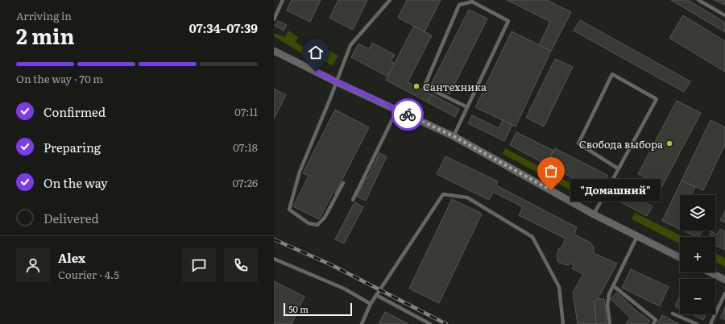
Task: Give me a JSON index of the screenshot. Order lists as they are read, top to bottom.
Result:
{
  "places": ["Сантехника", "Свобода выбора", "\"Домашний\""],
  "scale_bar": "50 m",
  "page": {
    "heading": ["2 min", "Arriving in", "07:34–07:39"],
    "panel": ["Alex", "Courier · 4.5"],
    "bar": "On the way · 70 m",
    "list": [
      ["Confirmed", "07:11"],
      ["Preparing", "07:18"],
      ["On the way", "07:26"],
      "Delivered"
    ],
    "bubble": "\"Домашний\"",
    "map_buttons": ["+", "−"],
    "scale": "50 m"
  }
}
